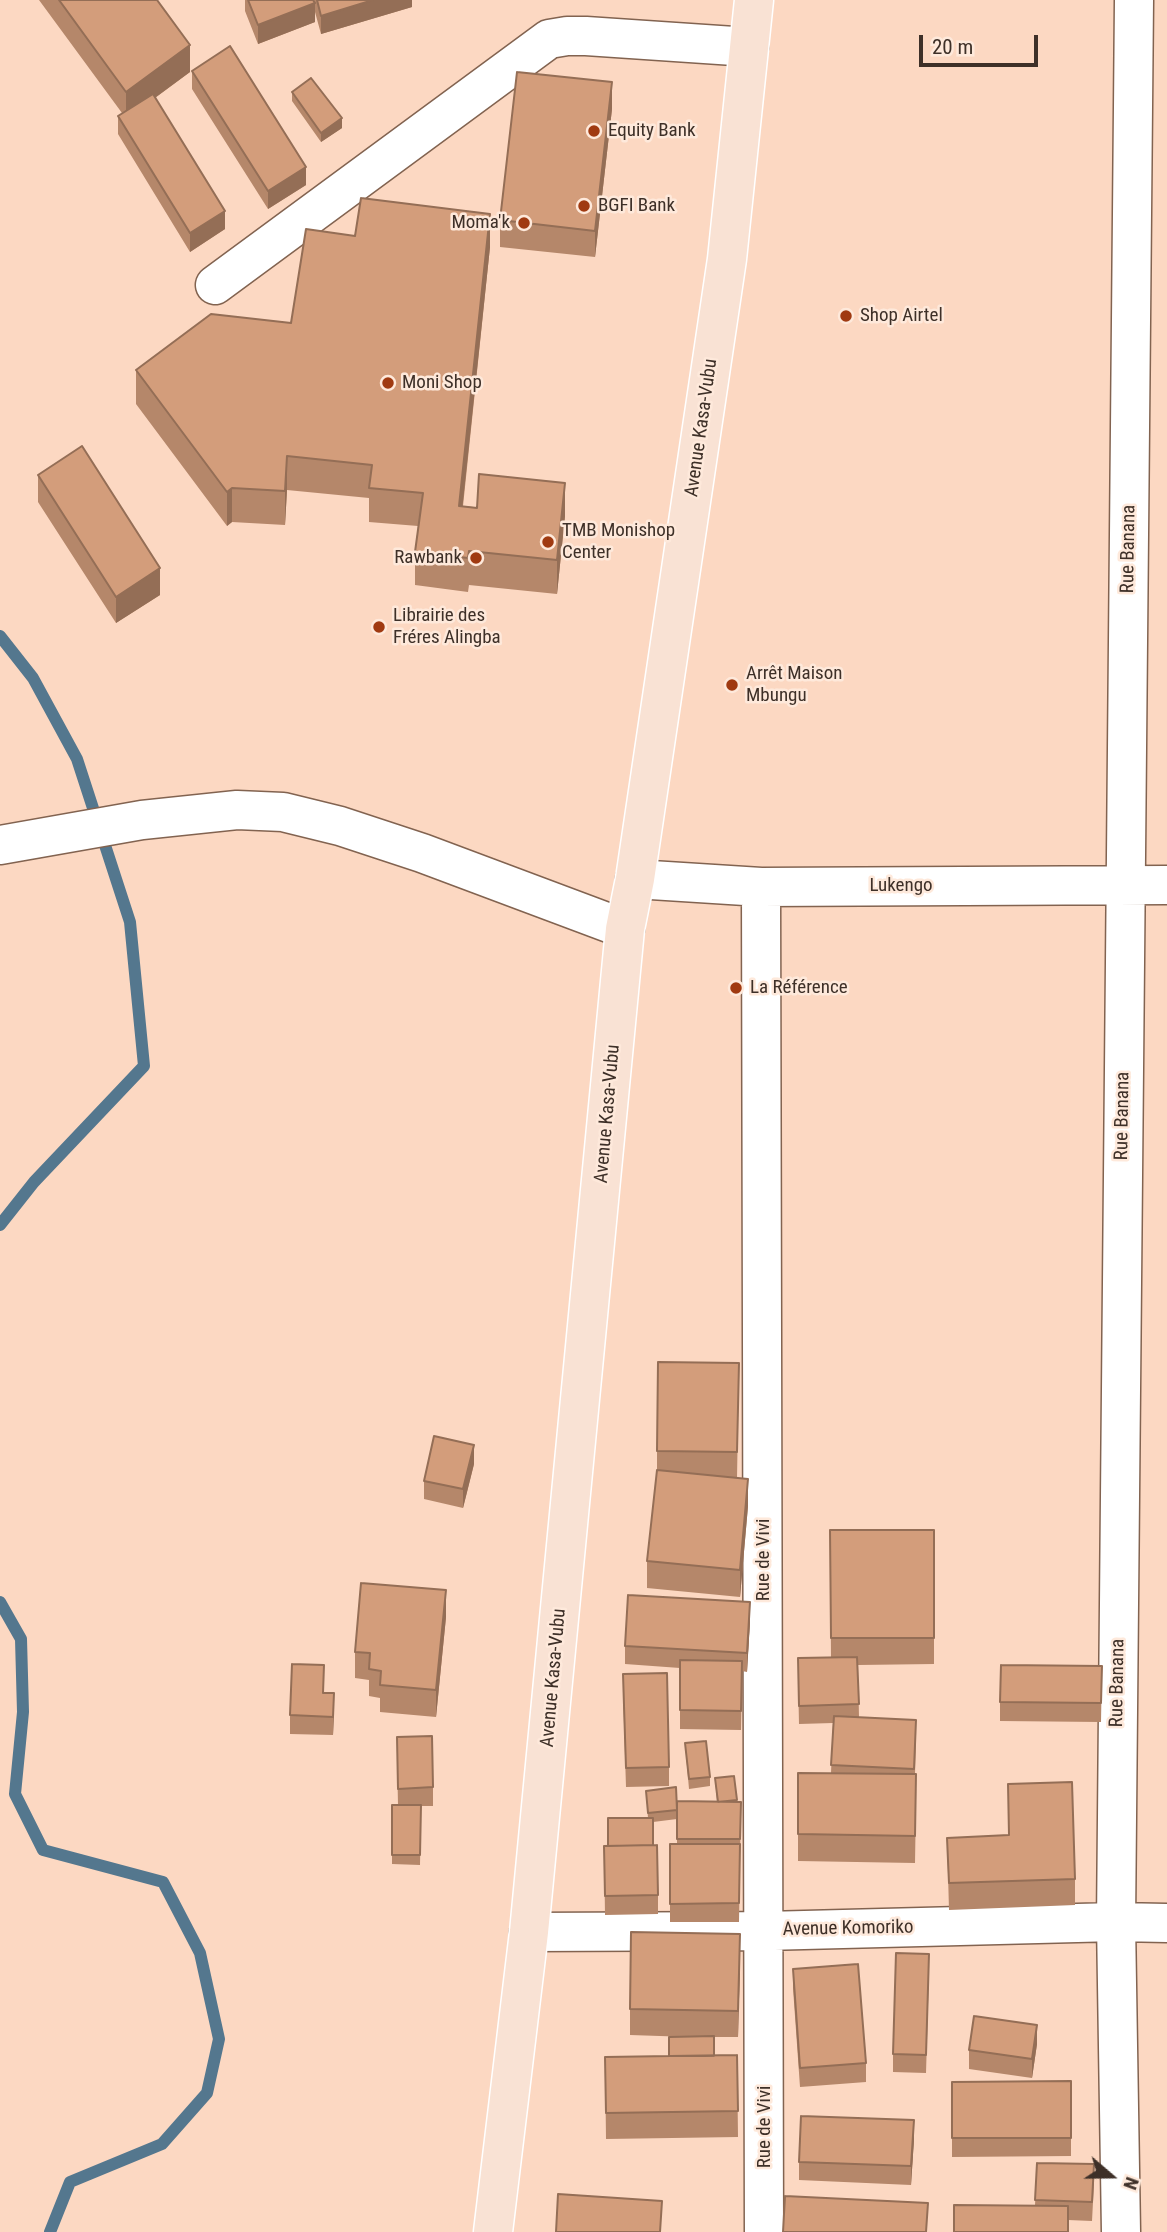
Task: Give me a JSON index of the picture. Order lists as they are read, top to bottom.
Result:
{
  "streets": {
    "main road": ["Avenue Kasa-Vubu"],
    "street": [
      "Rue Banana",
      "Lukengo",
      "Rue de Vivi",
      "Avenue Komoriko"
    ]
  },
  "crossings": [
    ["Avenue Kasa-Vubu", "Lukengo"],
    ["Avenue Kasa-Vubu", "Avenue Komoriko"],
    ["Rue Banana", "Lukengo"],
    ["Rue Banana", "Avenue Komoriko"],
    ["Lukengo", "Rue de Vivi"],
    ["Rue de Vivi", "Avenue Komoriko"]
  ],
  "places": [
    "Equity Bank",
    "BGFI Bank",
    "Moma'k",
    "Shop Airtel",
    "Moni Shop",
    "TMB Monishop Center",
    "Rawbank",
    "Librairie des Fréres Alingba",
    "Arrêt Maison Mbungu",
    "La Référence"
  ],
  "scale_bar": "20 m",
  "north": "right"
}
